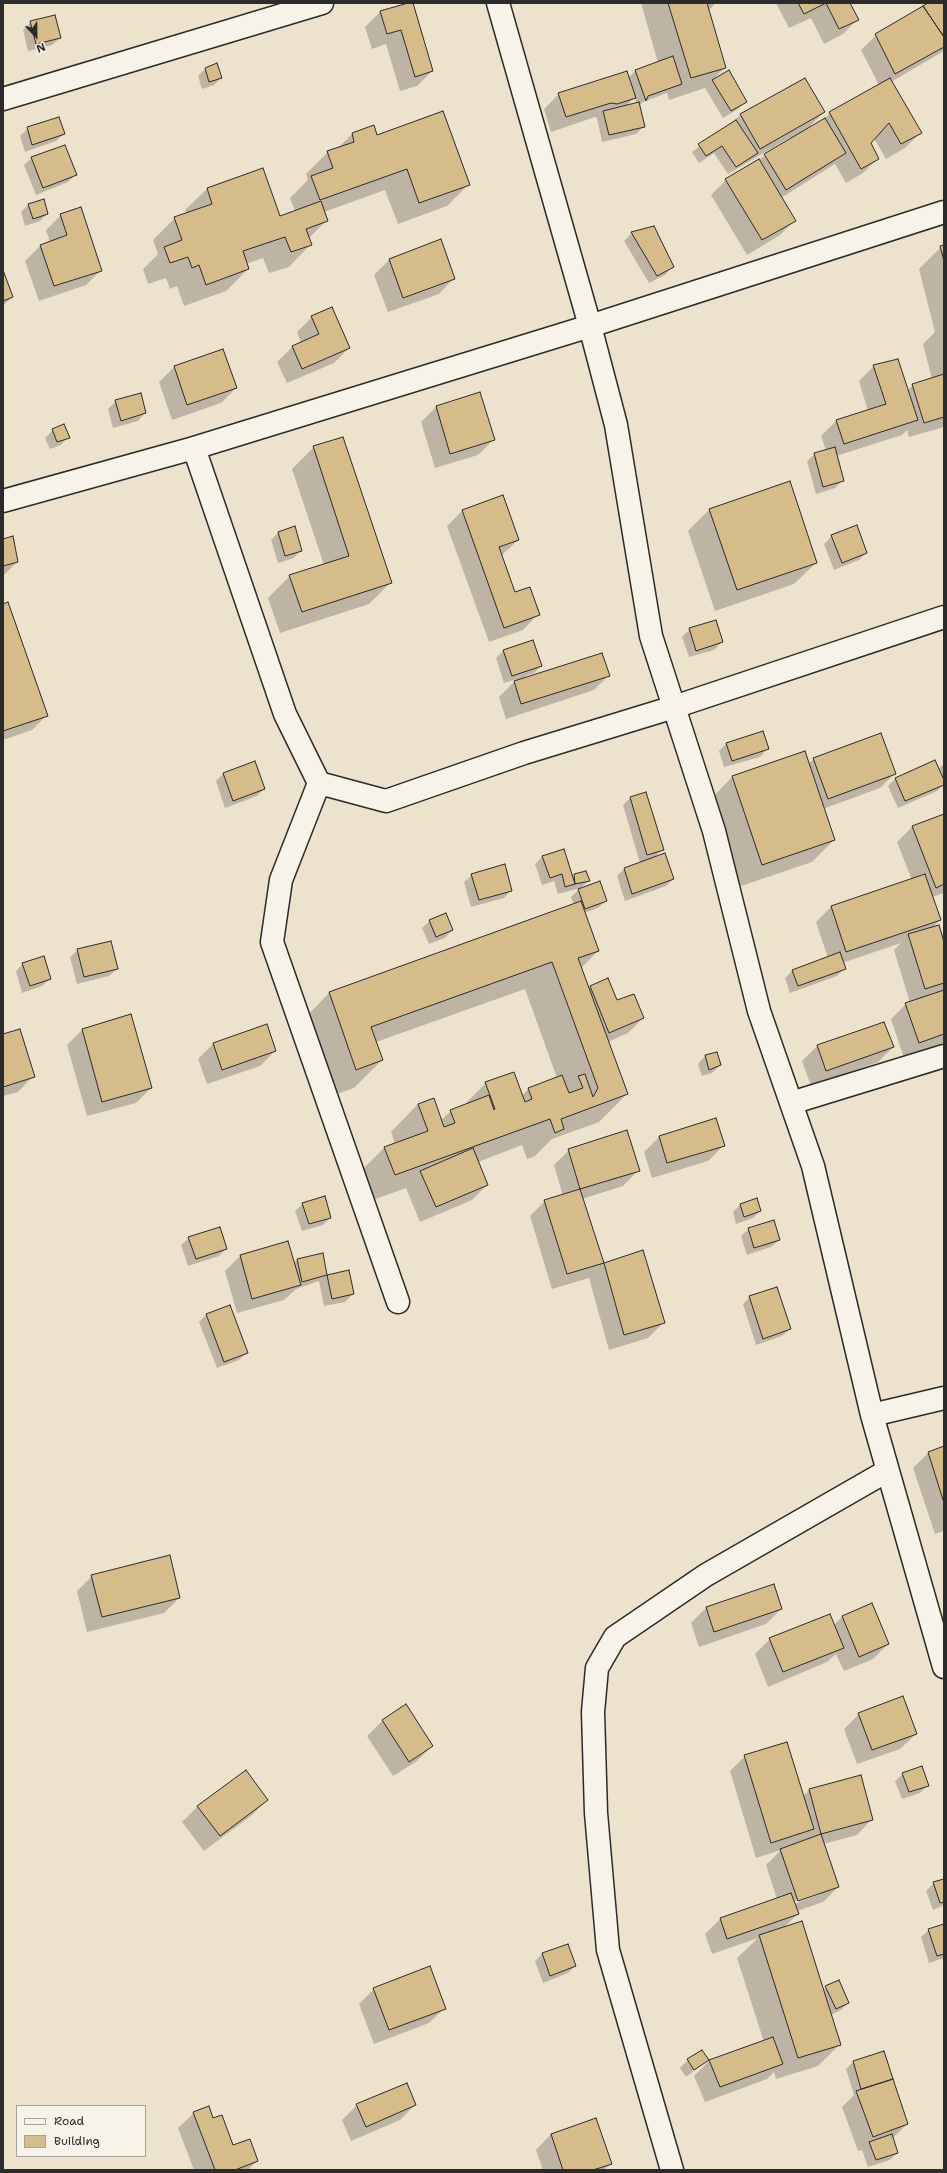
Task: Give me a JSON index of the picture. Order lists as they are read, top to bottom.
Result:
{
  "legend": ["Road", "Building"],
  "north": "bottom"
}
